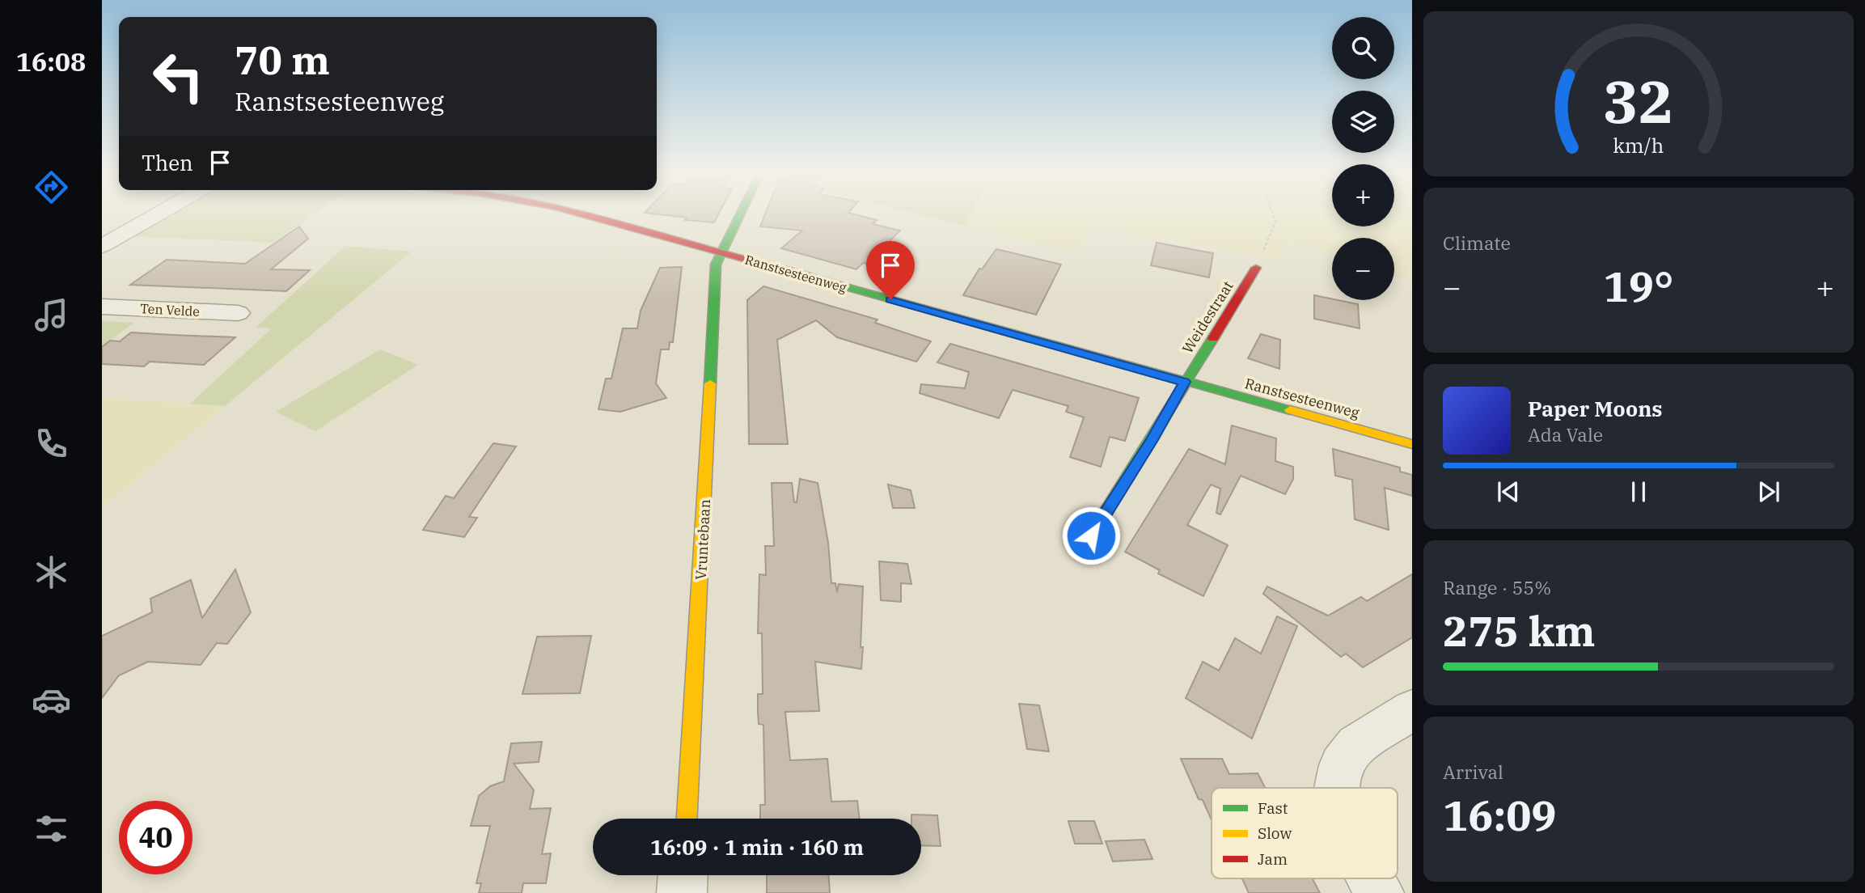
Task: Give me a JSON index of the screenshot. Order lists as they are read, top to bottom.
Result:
{
  "streets": {
    "street": [
      "Ranstsesteenweg",
      "Ten Velde",
      "Weidestraat",
      "Vruntebaan"
    ]
  },
  "crossings": [
    ["Ranstsesteenweg", "Weidestraat"],
    ["Ranstsesteenweg", "Vruntebaan"]
  ],
  "legend": ["Fast", "Slow", "Jam"],
  "page": {
    "tabs": "16:08",
    "map_buttons": ["+", "−"],
    "turn": ["70 m", "Ranstsesteenweg"],
    "then": "Then",
    "tile": [
      "Climate",
      ["Range · 55%", "275 km"],
      ["Arrival", "16:09"]
    ],
    "heat": ["−", "19°", "+"],
    "song": ["Paper Moons", "Ada Vale"],
    "limit": "40",
    "trip": "16:09 · 1 min · 160 m",
    "gauge": ["32", "km/h"]
  }
}
